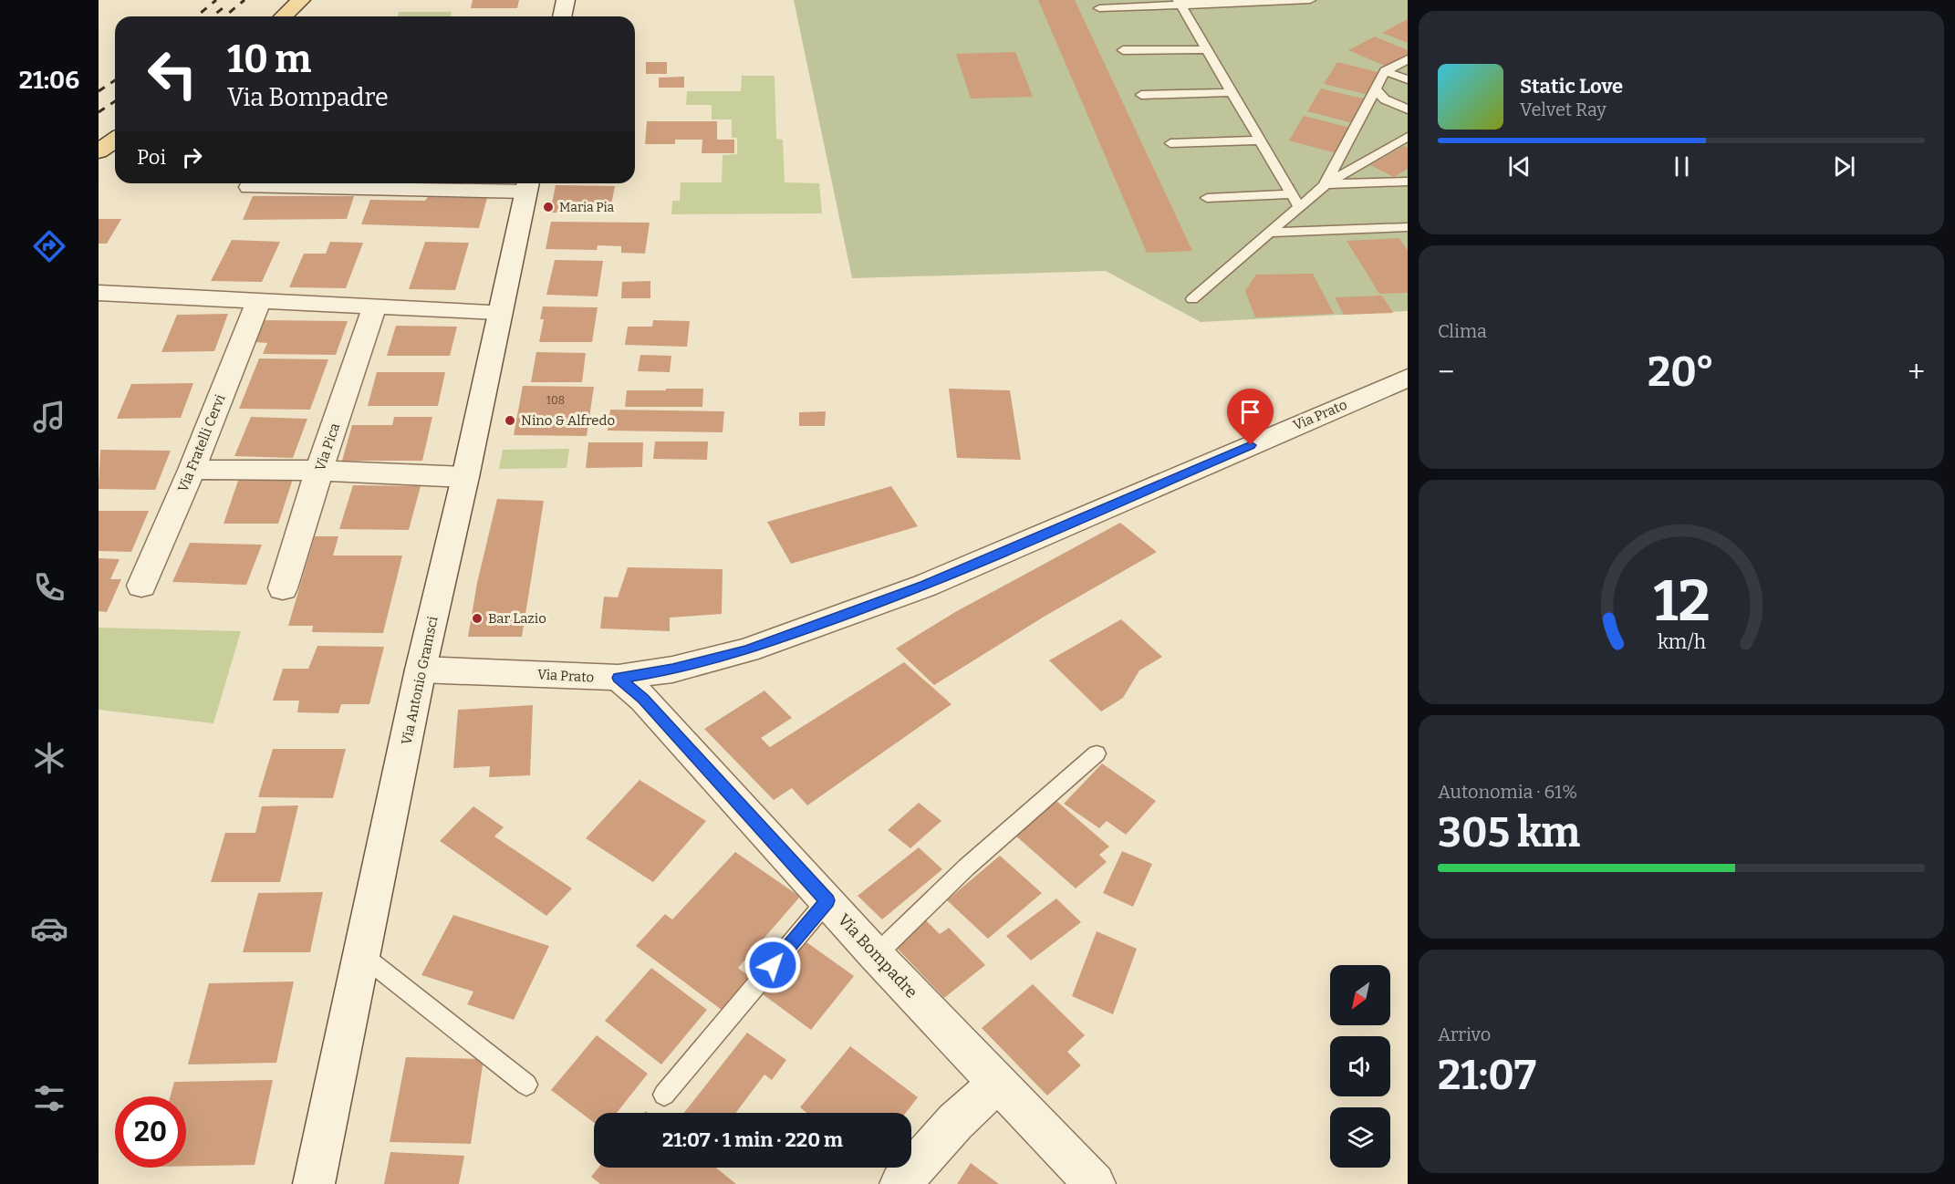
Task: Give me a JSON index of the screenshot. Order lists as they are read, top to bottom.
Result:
{
  "streets": {
    "street": [
      "Via Prato",
      "Via Fratelli Cervi",
      "Via Pica",
      "Via Antonio Gramsci",
      "Via Bompadre"
    ]
  },
  "crossings": [
    ["Via Prato", "Via Antonio Gramsci"],
    ["Via Prato", "Via Bompadre"]
  ],
  "places": ["Maria Pia", "Nino & Alfredo", "Bar Lazio"],
  "house_numbers": ["108"],
  "north": "bottom left",
  "page": {
    "tabs": "21:06",
    "turn": ["10 m", "Via Bompadre"],
    "song": ["Static Love", "Velvet Ray"],
    "then": "Poi",
    "tile": [
      "Clima",
      ["Autonomia · 61%", "305 km"],
      ["Arrivo", "21:07"]
    ],
    "heat": ["−", "20°", "+"],
    "limit": "20",
    "trip": "21:07 · 1 min · 220 m",
    "gauge": ["12", "km/h"]
  }
}
